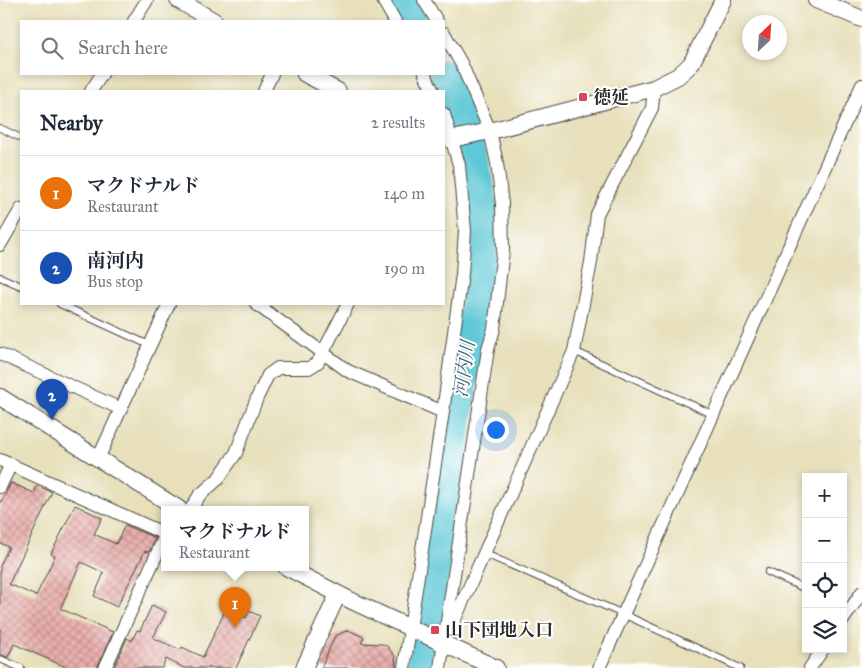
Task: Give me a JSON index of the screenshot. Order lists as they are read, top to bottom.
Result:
{
  "water": ["河内川"],
  "places": {
    "transit": ["徳延", "山下団地入口"]
  },
  "north": "top right",
  "page": {
    "search": "Search here",
    "heading": ["Nearby", "2 results"],
    "list": [
      {
        "mark": "1",
        "name": "マクドナルド",
        "note": "Restaurant",
        "value": "140 m"
      },
      {
        "mark": "2",
        "name": "南河内",
        "note": "Bus stop",
        "value": "190 m"
      }
    ],
    "pins": ["2", "1"],
    "map_buttons": ["+", "−"],
    "popup": ["マクドナルド", "Restaurant"]
  }
}
